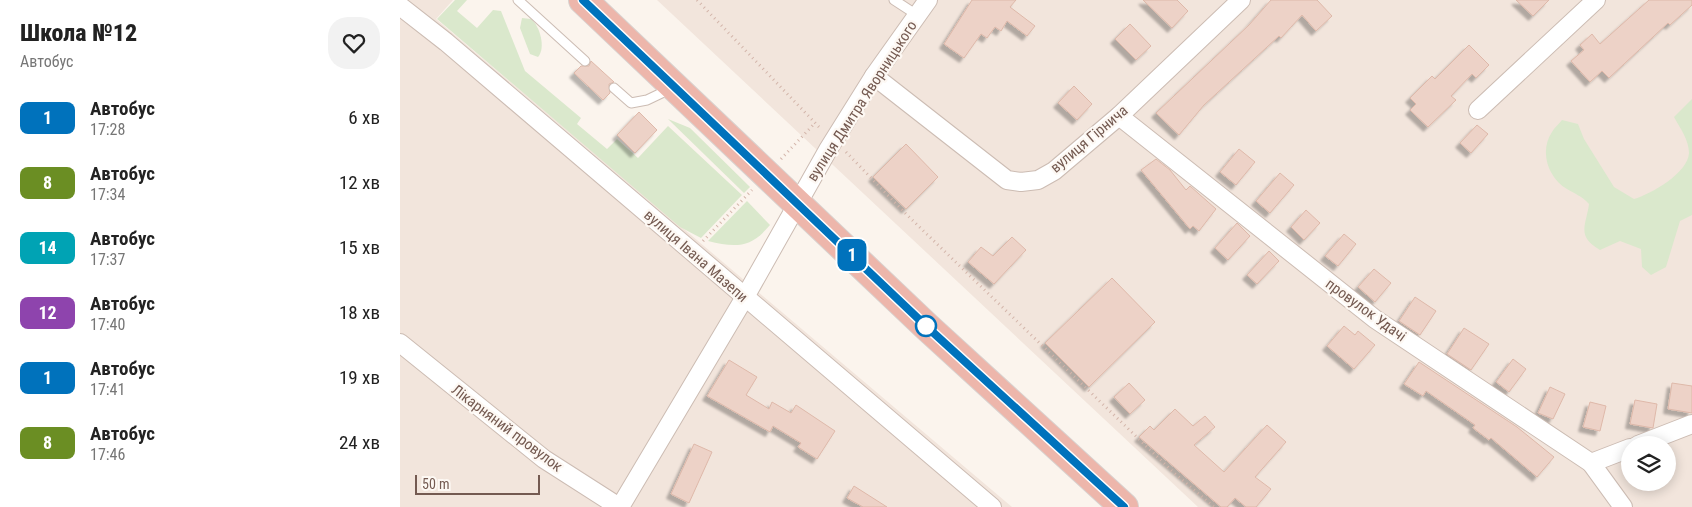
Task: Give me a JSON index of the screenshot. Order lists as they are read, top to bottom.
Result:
{
  "streets": {
    "street": [
      "вулиця Дмитра Яворницького",
      "вулиця Гірнича",
      "вулиця Івана Мазепи",
      "провулок Удачі",
      "Лікарняний провулок"
    ]
  },
  "crossings": [
    ["вулиця Дмитра Яворницького", "вулиця Гірнича"],
    ["вулиця Дмитра Яворницького", "вулиця Івана Мазепи"],
    ["вулиця Дмитра Яворницького", "Лікарняний провулок"],
    ["вулиця Гірнича", "провулок Удачі"]
  ],
  "lines": ["bus line 1"],
  "scale_bar": "50 m",
  "page": {
    "heading": ["Школа №12", "Автобус"],
    "on_map": "1",
    "list": [
      {
        "mark": "1",
        "name": "Автобус",
        "note": "17:28",
        "value": "6 хв"
      },
      {
        "mark": "8",
        "name": "Автобус",
        "note": "17:34",
        "value": "12 хв"
      },
      {
        "mark": "14",
        "name": "Автобус",
        "note": "17:37",
        "value": "15 хв"
      },
      {
        "mark": "12",
        "name": "Автобус",
        "note": "17:40",
        "value": "18 хв"
      },
      {
        "mark": "1",
        "name": "Автобус",
        "note": "17:41",
        "value": "19 хв"
      },
      {
        "mark": "8",
        "name": "Автобус",
        "note": "17:46",
        "value": "24 хв"
      }
    ],
    "scale": "50 m"
  }
}
